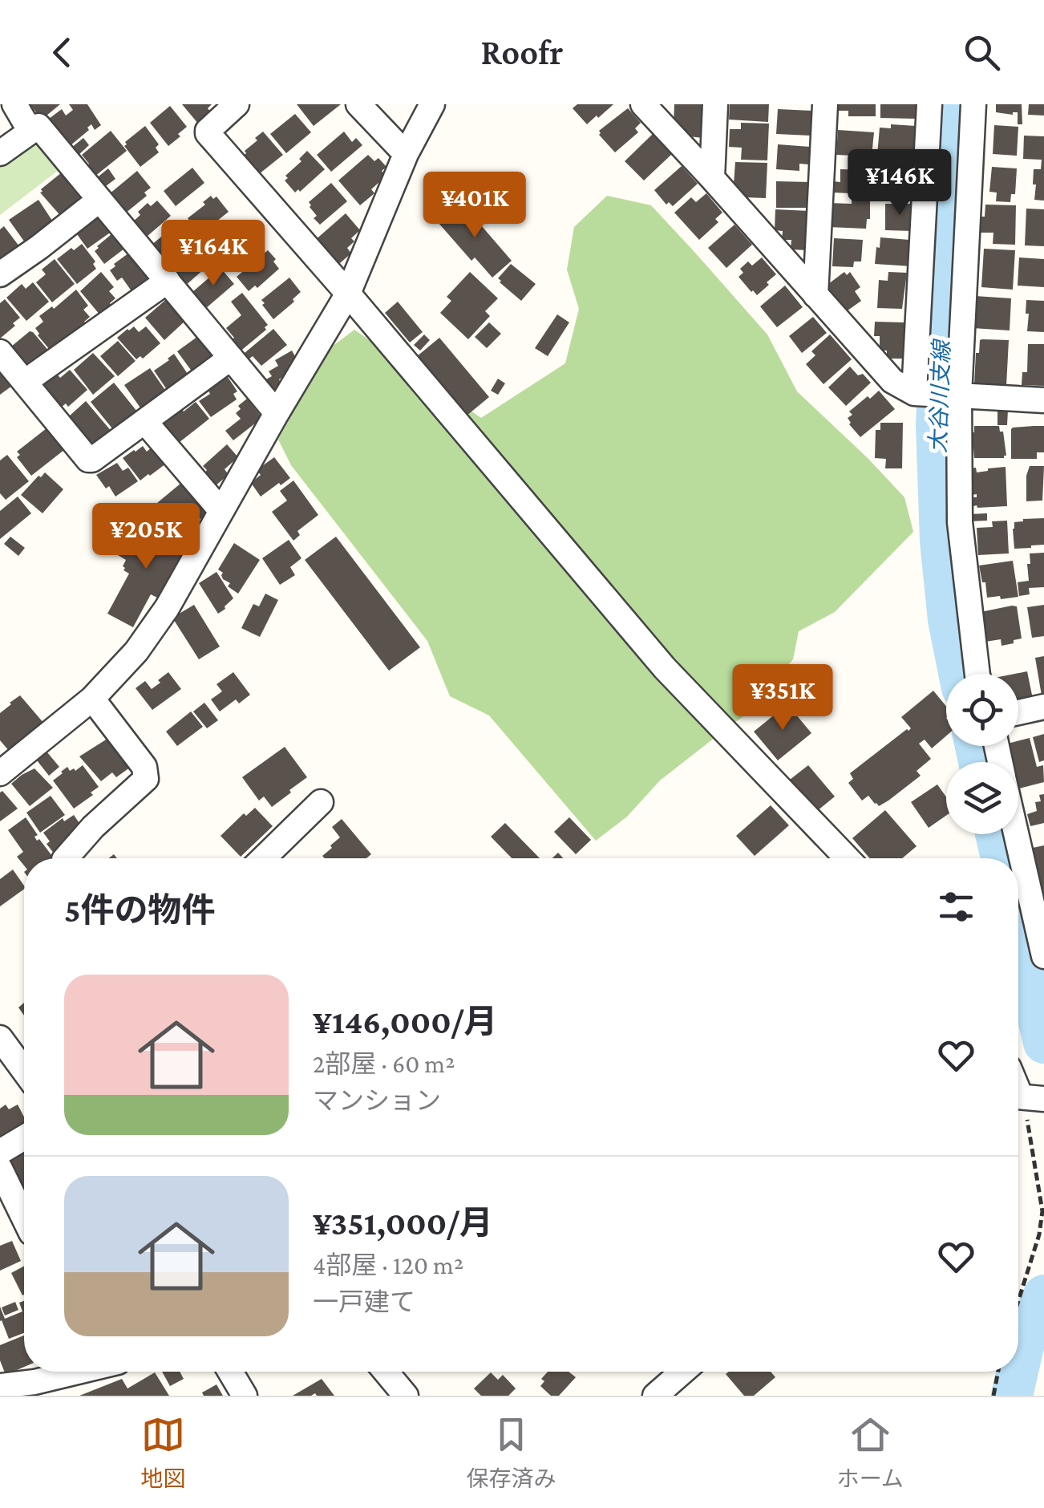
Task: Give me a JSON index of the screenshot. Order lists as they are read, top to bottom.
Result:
{
  "water": ["大谷川支線"],
  "page": {
    "header": "Roofr",
    "price": [
      "¥146K",
      "¥401K",
      "¥164K",
      "¥205K",
      "¥351K"
    ],
    "heading": "5件の物件",
    "list": [
      {
        "name": "¥146,000/月",
        "note": "2部屋 · 60 m² · マンション"
      },
      {
        "name": "¥351,000/月",
        "note": "4部屋 · 120 m² · 一戸建て"
      }
    ],
    "tabs": ["地図", "保存済み", "ホーム"]
  }
}
